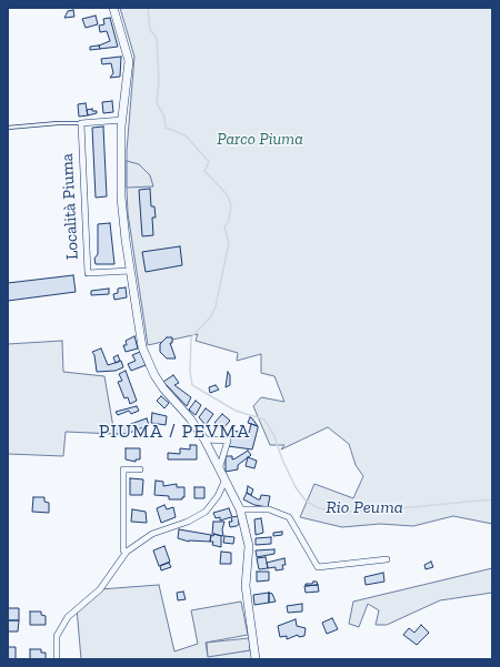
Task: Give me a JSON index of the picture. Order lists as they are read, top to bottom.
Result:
{
  "streets": {
    "street": ["Località Piuma"]
  },
  "districts": ["PIUMA / PEVMA"],
  "water": ["Rio Peuma"],
  "parks": ["Parco Piuma"]
}
